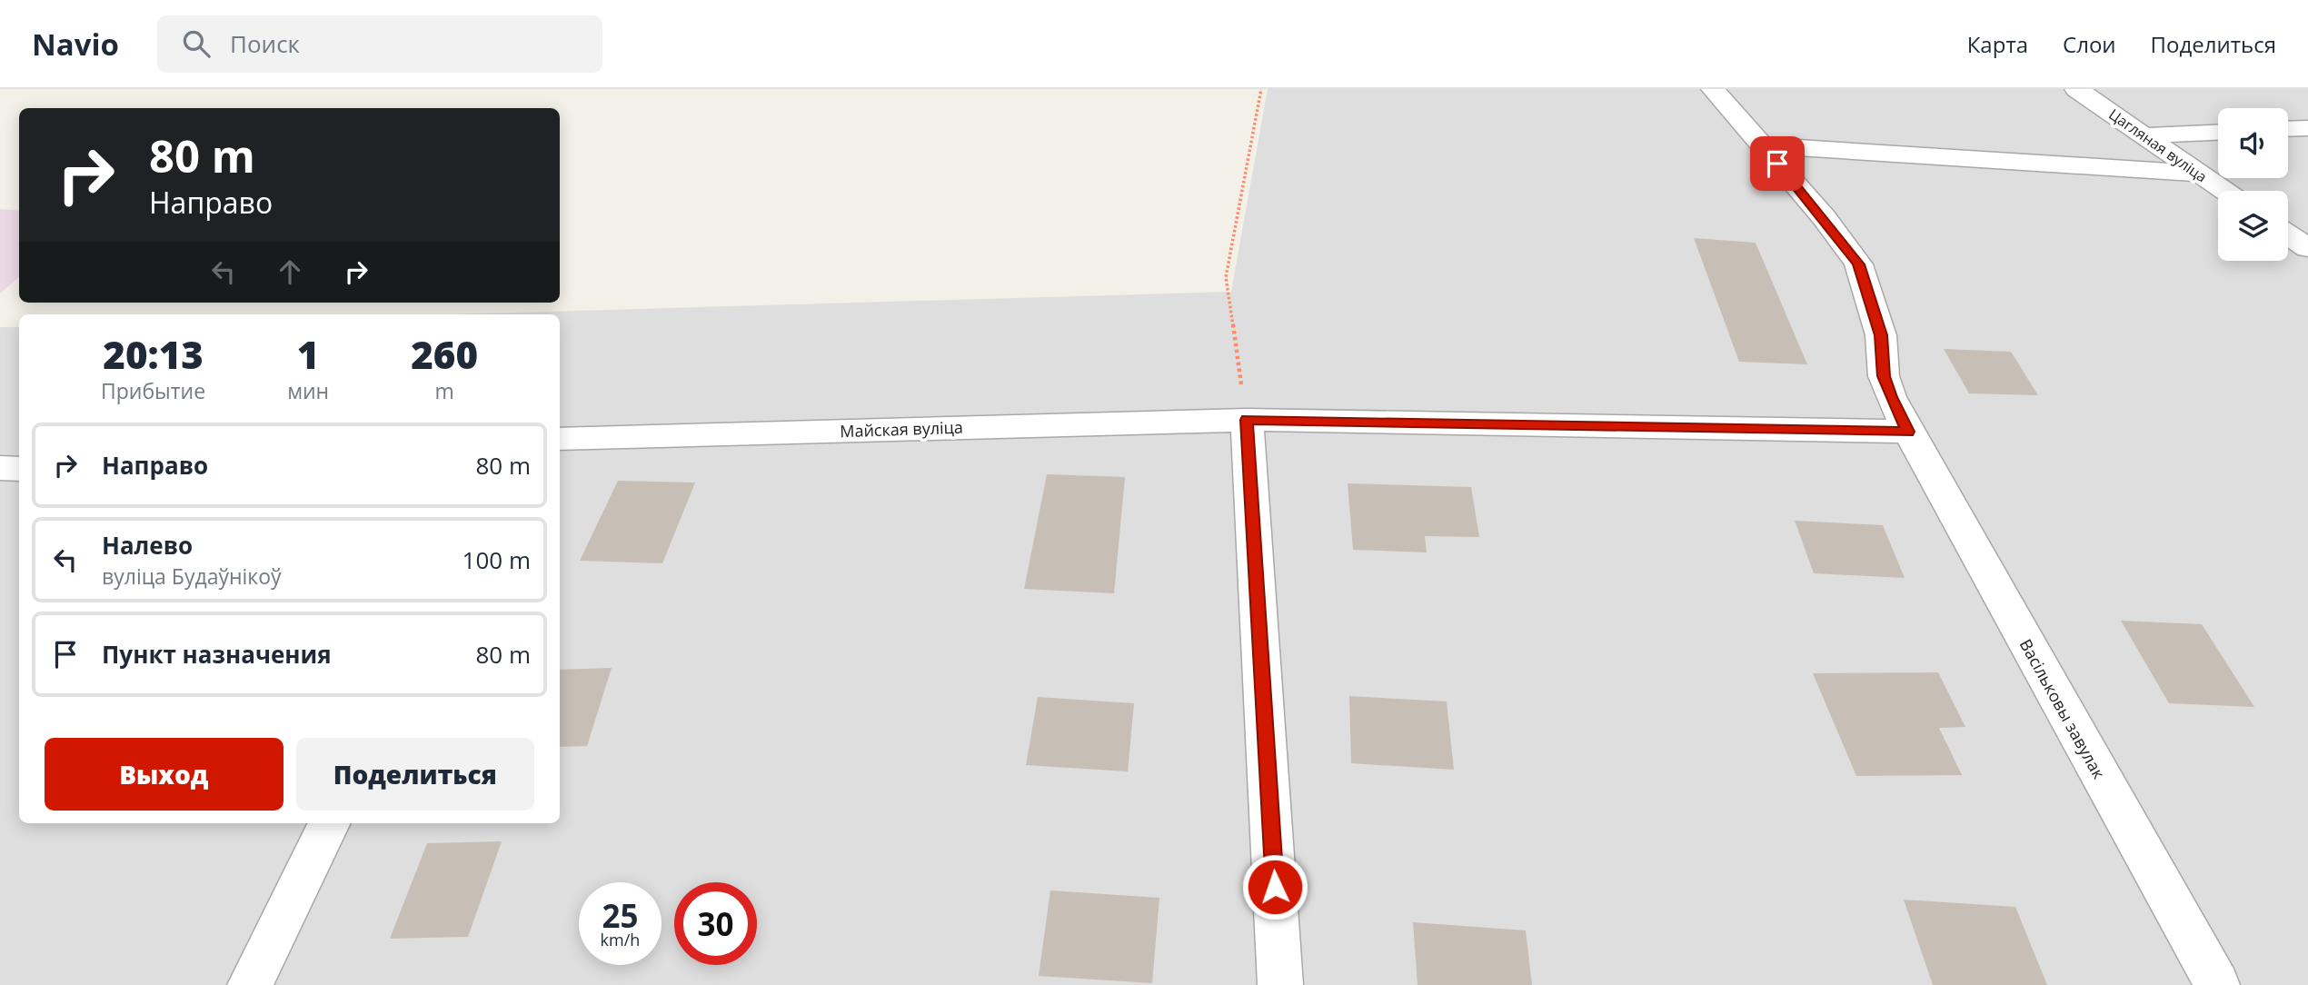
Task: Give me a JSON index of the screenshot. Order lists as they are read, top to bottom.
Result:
{
  "streets": {
    "street": ["Цагляная вуліца", "Майская вуліца", "Васільковы завулак"]
  },
  "crossings": [
    ["Майская вуліца", "Васільковы завулак"]
  ],
  "page": {
    "header": "Navio",
    "search": "Поиск",
    "nav": ["Карта", "Слои", "Поделиться"],
    "turn": ["80 m", "Направо"],
    "eta": [
      "20:13",
      "Прибытие",
      "1",
      "мин",
      "260",
      "m"
    ],
    "list": [
      {
        "name": "Направо",
        "value": "80 m"
      },
      {
        "name": "Налево",
        "note": "вуліца Будаўнікоў",
        "value": "100 m"
      },
      {
        "name": "Пункт назначения",
        "value": "80 m"
      }
    ],
    "buttons": ["Выход", "Поделиться"],
    "speed": "25 km/h",
    "limit": "30"
  }
}
